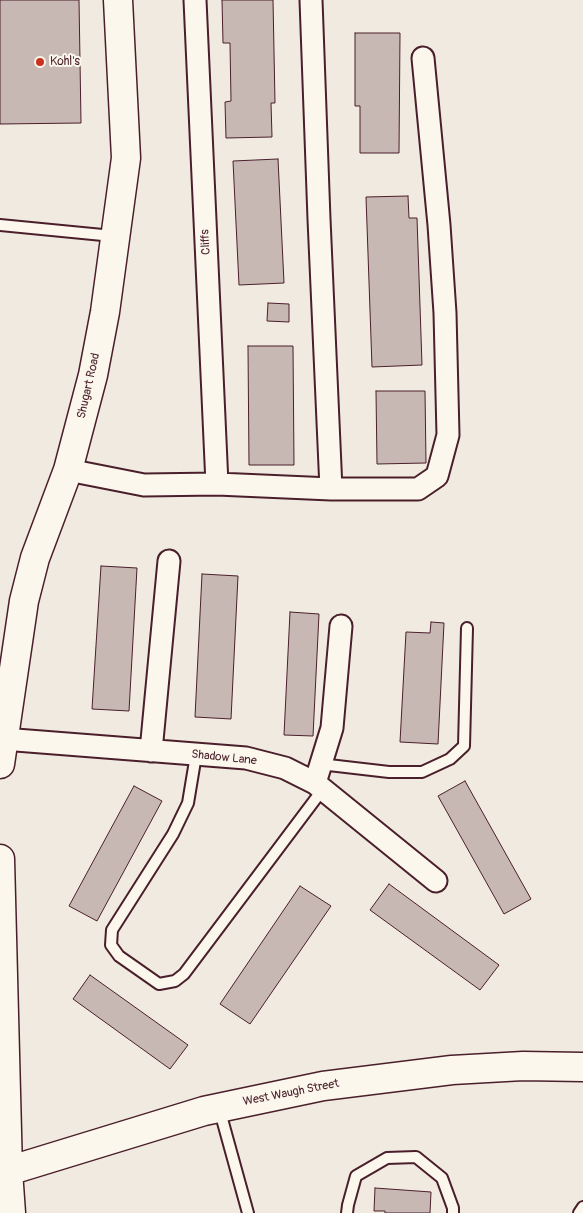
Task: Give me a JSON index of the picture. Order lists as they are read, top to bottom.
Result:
{
  "streets": {
    "street": [
      "Cliffs",
      "Shugart Road",
      "Shadow Lane",
      "West Waugh Street"
    ]
  },
  "crossings": [
    ["Shugart Road", "Shadow Lane"]
  ],
  "places": ["Kohl's"]
}
